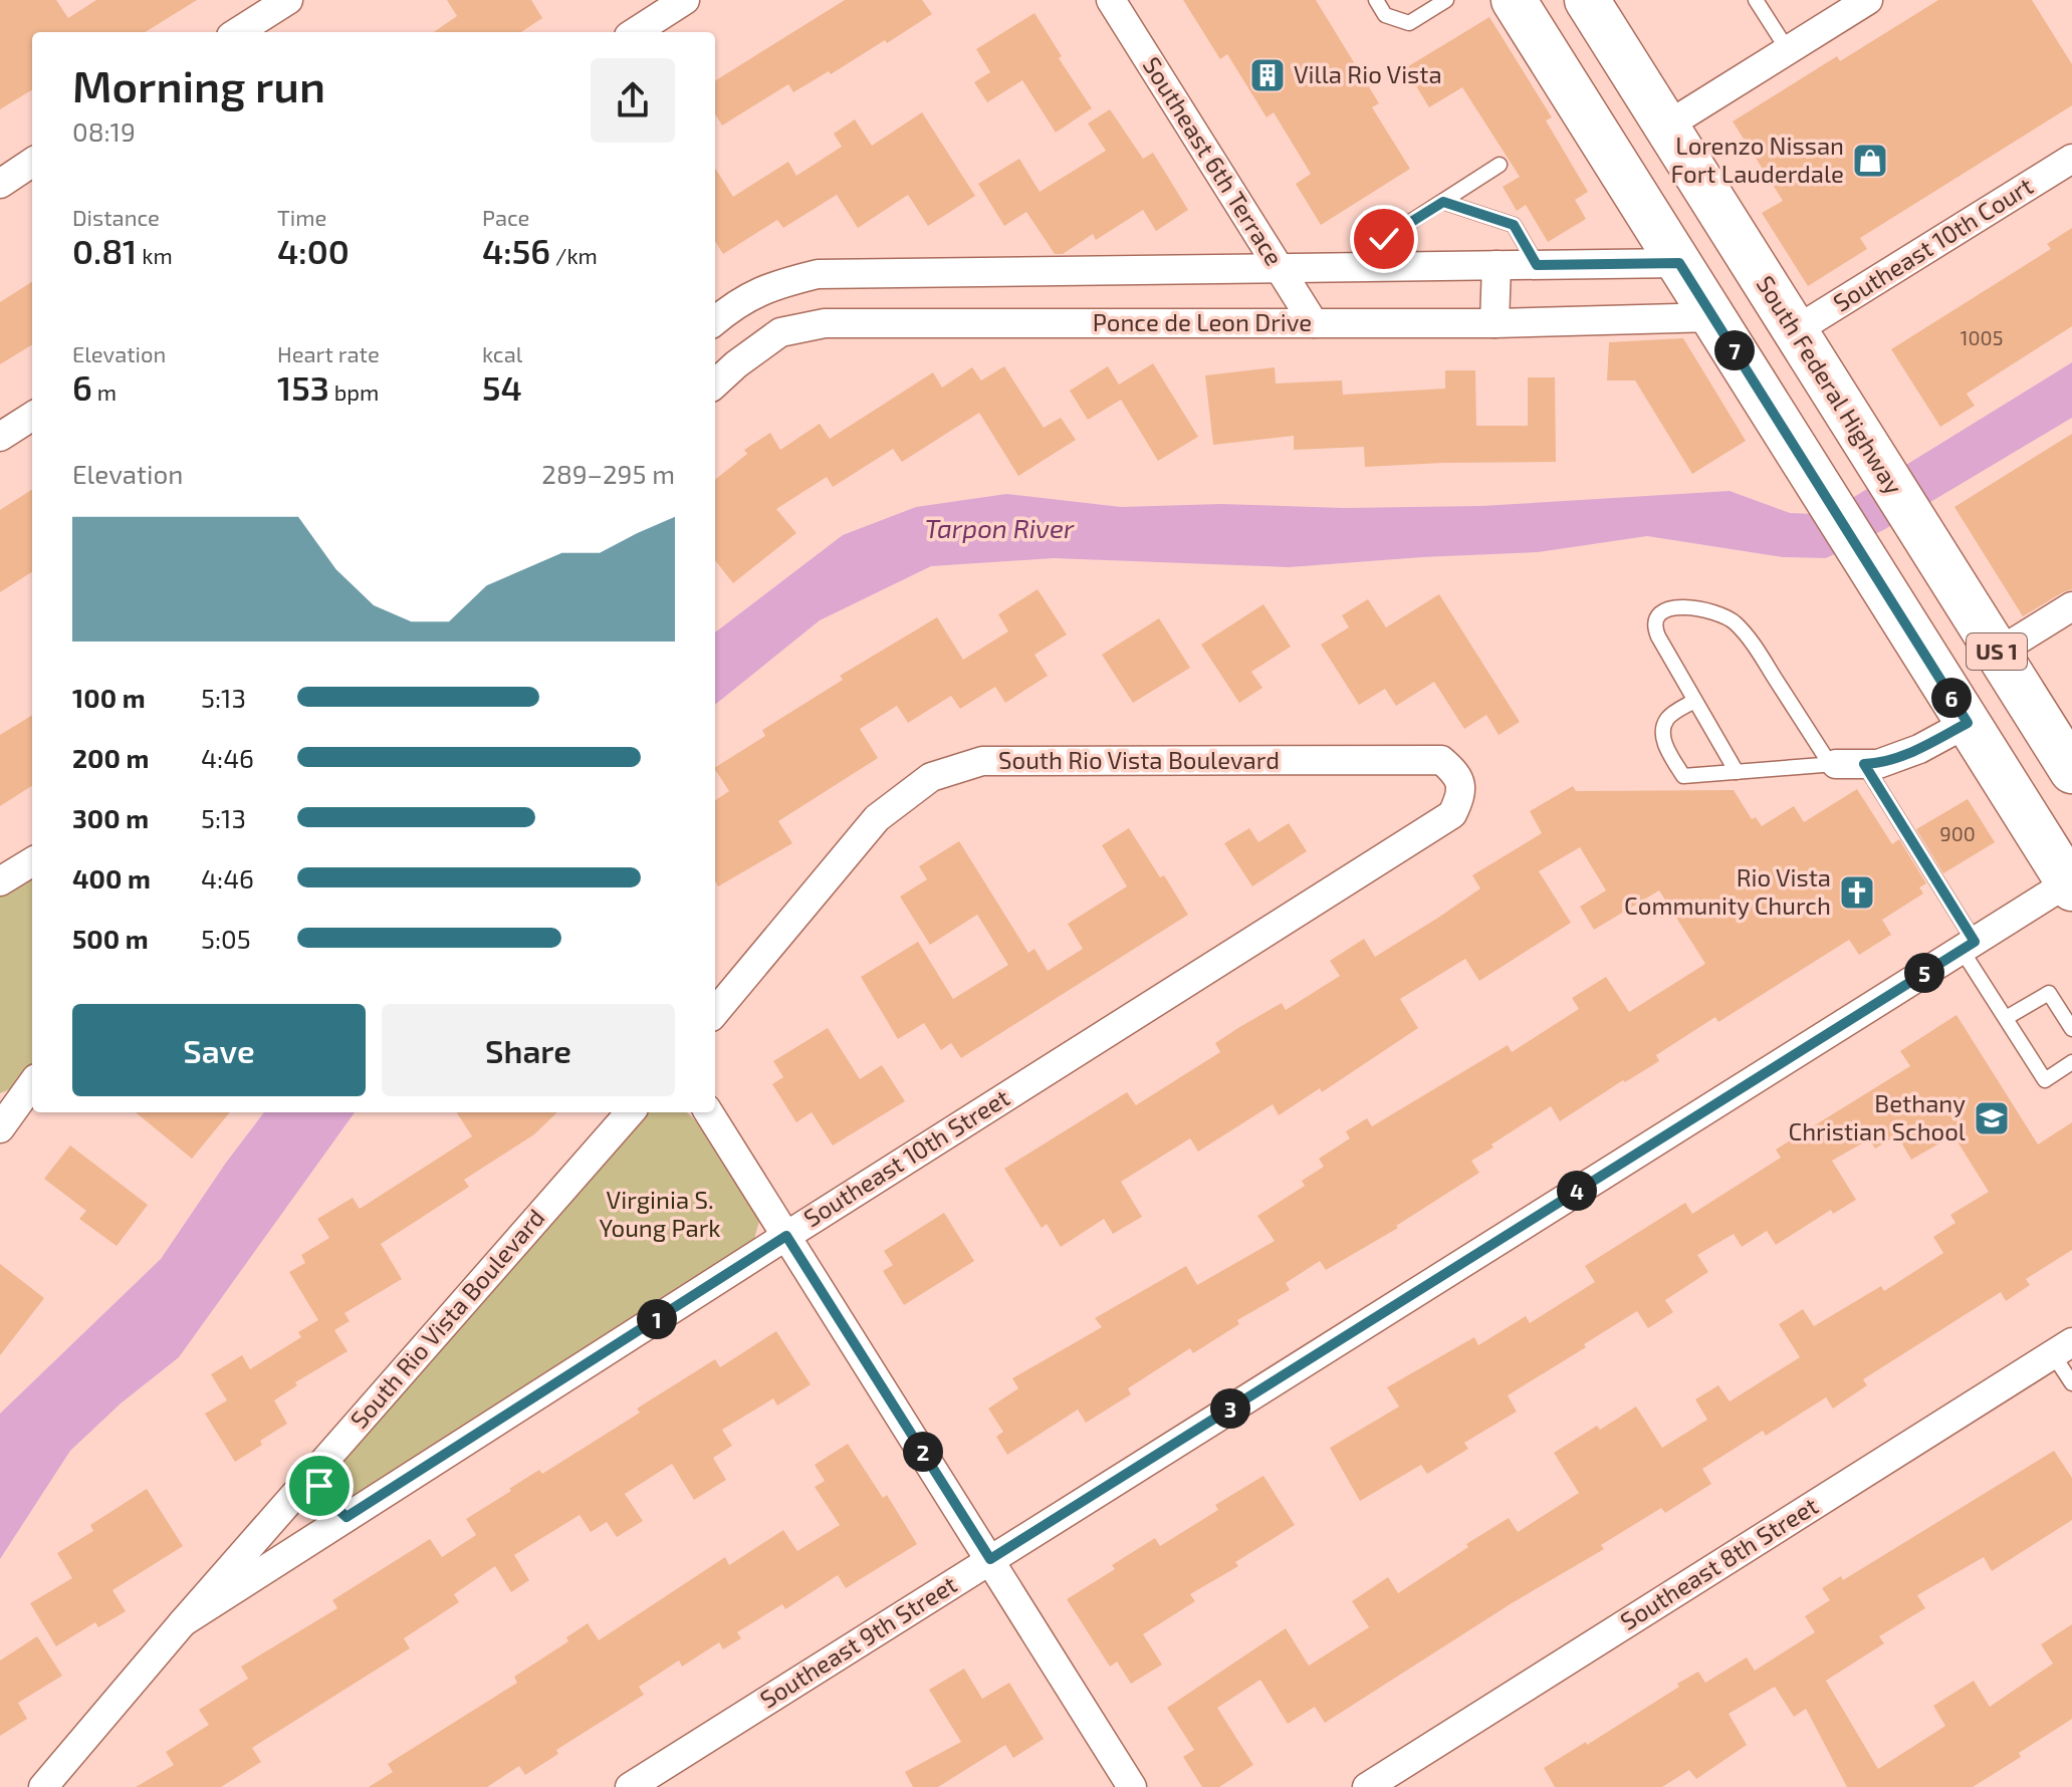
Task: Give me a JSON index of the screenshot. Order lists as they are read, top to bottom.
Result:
{
  "streets": {
    "main road": ["South Federal Highway", "US 1"],
    "street": [
      "Southeast 6th Terrace",
      "Southeast 10th Court",
      "Ponce de Leon Drive",
      "South Rio Vista Boulevard",
      "Southeast 10th Street",
      "Southeast 8th Street",
      "Southeast 9th Street"
    ]
  },
  "crossings": [
    ["Southeast 6th Terrace", "Ponce de Leon Drive"],
    ["Southeast 10th Court", "South Federal Highway"],
    ["Ponce de Leon Drive", "US 1"],
    ["US 1", "Southeast 9th Street"],
    ["South Rio Vista Boulevard", "Southeast 10th Street"]
  ],
  "water": ["Tarpon River"],
  "parks": ["Virginia S. Young Park"],
  "places": {
    "building": ["Villa Rio Vista"],
    "shop": ["Lorenzo Nissan Fort Lauderdale"],
    "church": ["Rio Vista Community Church"],
    "school or university": ["Bethany Christian School"]
  },
  "house_numbers": ["1005", "900"],
  "page": {
    "heading": ["Morning run", "08:19"],
    "stats": [
      ["Distance", "0.81 km"],
      ["Time", "4:00"],
      ["Pace", "4:56 /km"],
      ["Elevation", "6 m"],
      ["Heart rate", "153 bpm"],
      ["kcal", "54"]
    ],
    "pins": [
      "7",
      "6",
      "5",
      "4",
      "1",
      "3",
      "2"
    ],
    "chart": ["Elevation", "289–295 m"],
    "list": [
      {
        "name": "100 m",
        "note": "5:13"
      },
      {
        "name": "200 m",
        "note": "4:46"
      },
      {
        "name": "300 m",
        "note": "5:13"
      },
      {
        "name": "400 m",
        "note": "4:46"
      },
      {
        "name": "500 m",
        "note": "5:05"
      }
    ],
    "buttons": ["Save", "Share"]
  }
}
